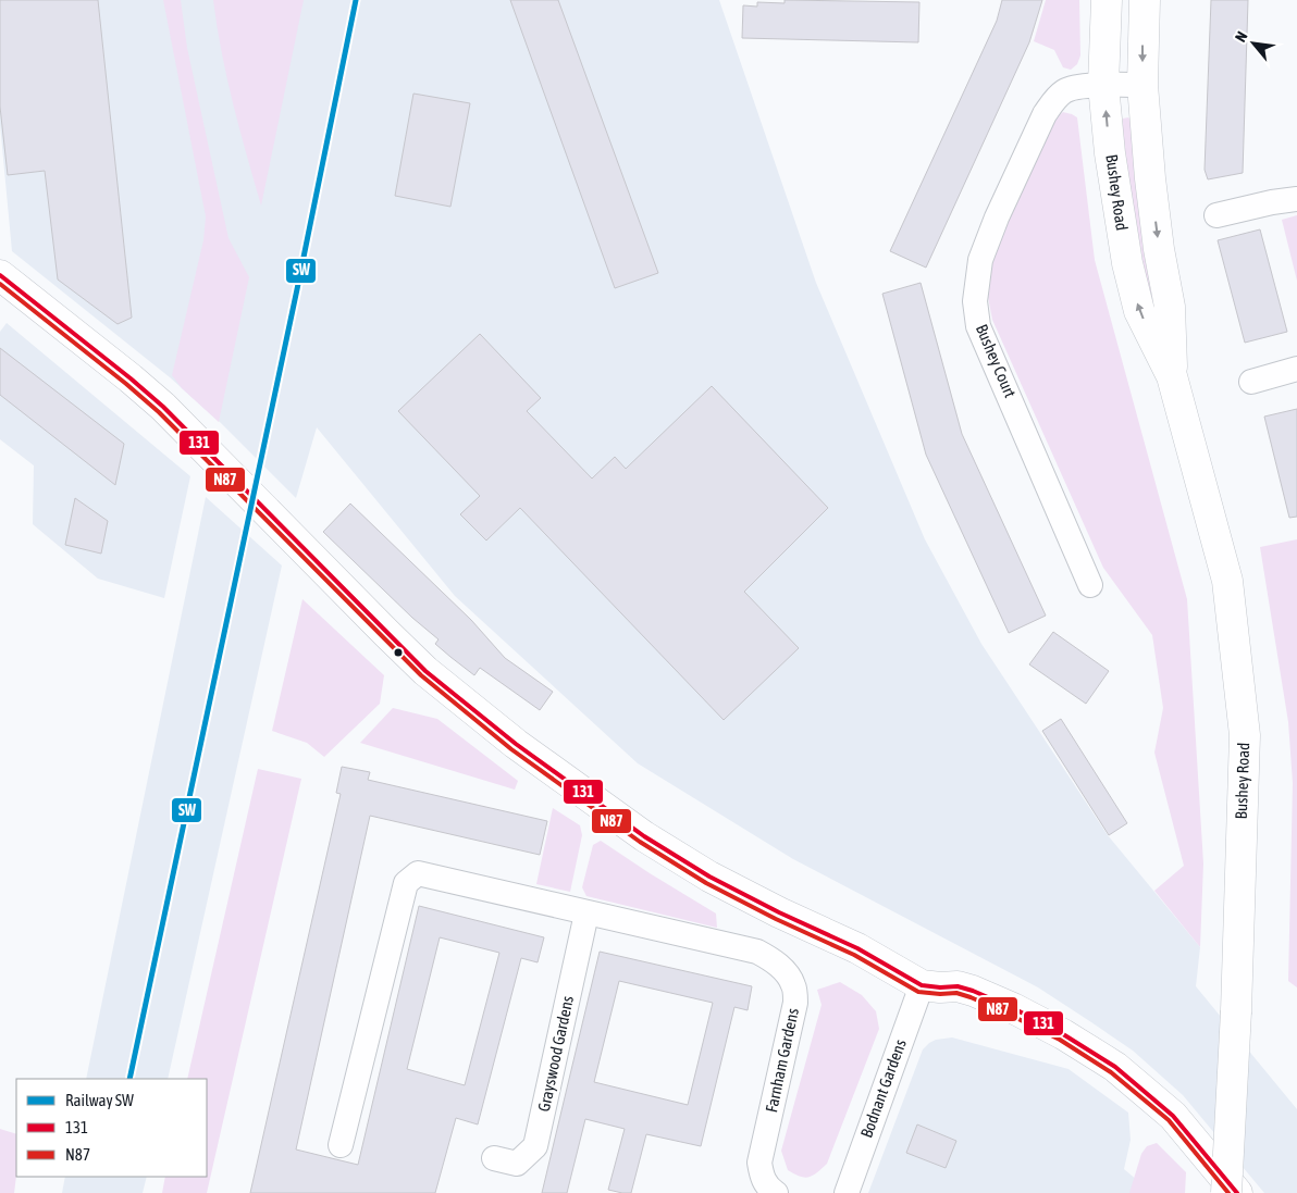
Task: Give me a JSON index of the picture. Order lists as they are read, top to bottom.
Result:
{
  "streets": {
    "main road": ["Bushey Road"],
    "street": [
      "Bushey Court",
      "Grayswood Gardens",
      "Farnham Gardens",
      "Bodnant Gardens"
    ]
  },
  "crossings": [
    ["Bushey Road", "Bushey Court"],
    ["Grayswood Gardens", "Farnham Gardens"]
  ],
  "lines": ["rail line SW", "transit line 131", "transit line N87"],
  "legend": ["Railway SW", "131", "N87"],
  "north": "top left"
}
